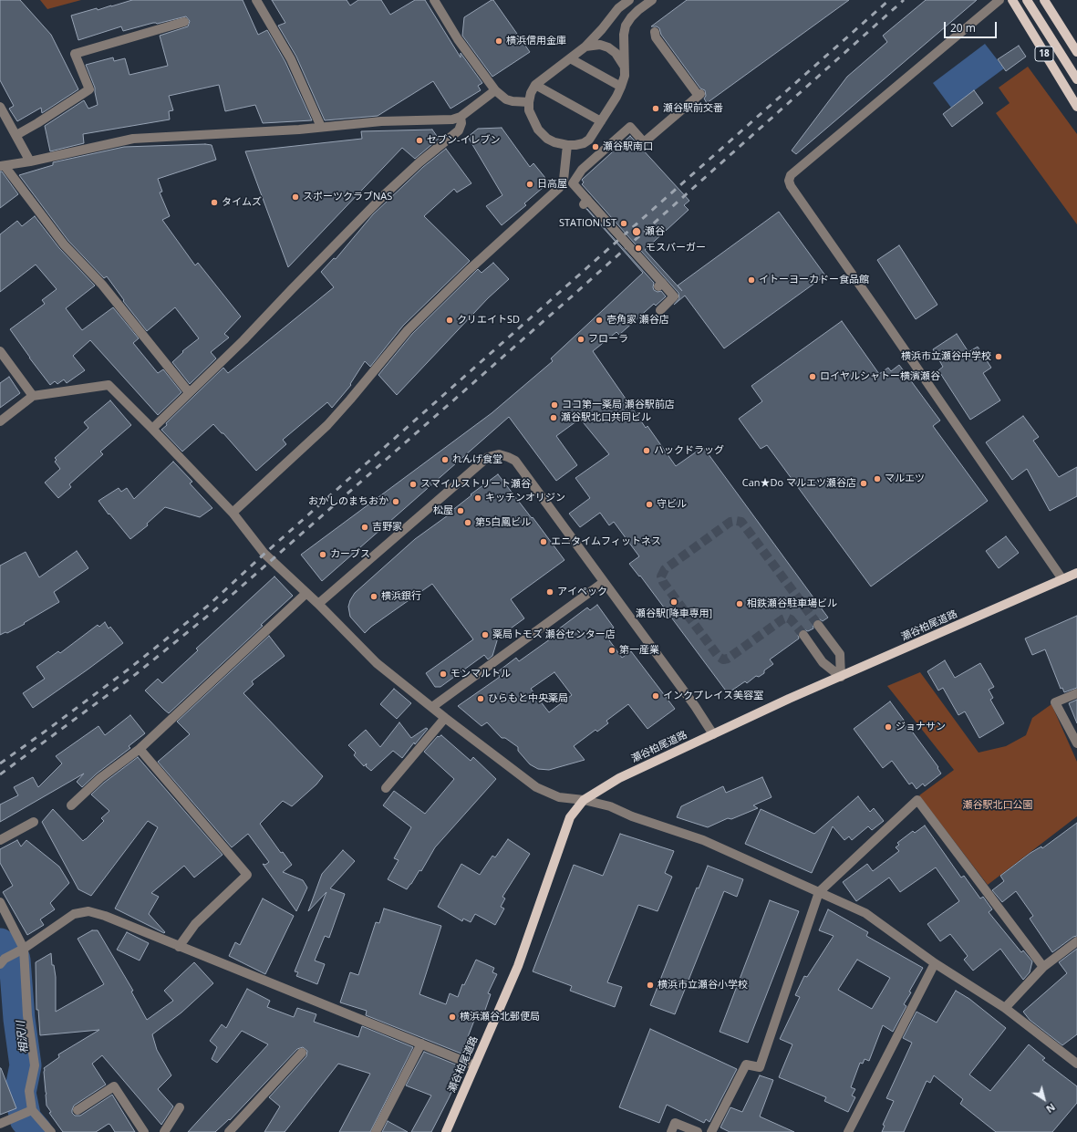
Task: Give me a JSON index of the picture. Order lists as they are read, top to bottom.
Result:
{
  "streets": {
    "main road": ["18", "瀬谷柏尾道路"]
  },
  "water": ["相沢川"],
  "parks": ["瀬谷駅北口公園"],
  "places": [
    "横浜信用金庫",
    "瀬谷駅前交番",
    "セブン-イレブン",
    "瀬谷駅南口",
    "日高屋",
    "スポーツクラブNAS",
    "タイムズ",
    "STATION IST",
    "瀬谷",
    "モスバーガー",
    "イトーヨーカドー食品館",
    "クリエイトSD",
    "壱角家 瀬谷店",
    "フローラ",
    "横浜市立瀬谷中学校",
    "ロイヤルシャトー横濱瀬谷",
    "ココ第一薬局 瀬谷駅前店",
    "瀬谷駅北口共同ビル",
    "ハックドラッグ",
    "れんげ食堂",
    "マルエツ",
    "Can★Do マルエツ瀬谷店",
    "スマイルストリート瀬谷",
    "キッチンオリジン",
    "おかしのまちおか",
    "守ビル",
    "松屋",
    "第5白鳳ビル",
    "吉野家",
    "エニタイムフィットネス",
    "カーブス",
    "アイペック",
    "横浜銀行",
    "瀬谷駅[降車専用]",
    "相鉄瀬谷駐車場ビル",
    "薬局トモズ 瀬谷センター店",
    "第一産業",
    "モンマルトル",
    "インクプレイス美容室",
    "ひらもと中央薬局",
    "ジョナサン",
    "横浜市立瀬谷小学校",
    "横浜瀬谷北郵便局"
  ],
  "scale_bar": "20 m",
  "north": "bottom right"
}
